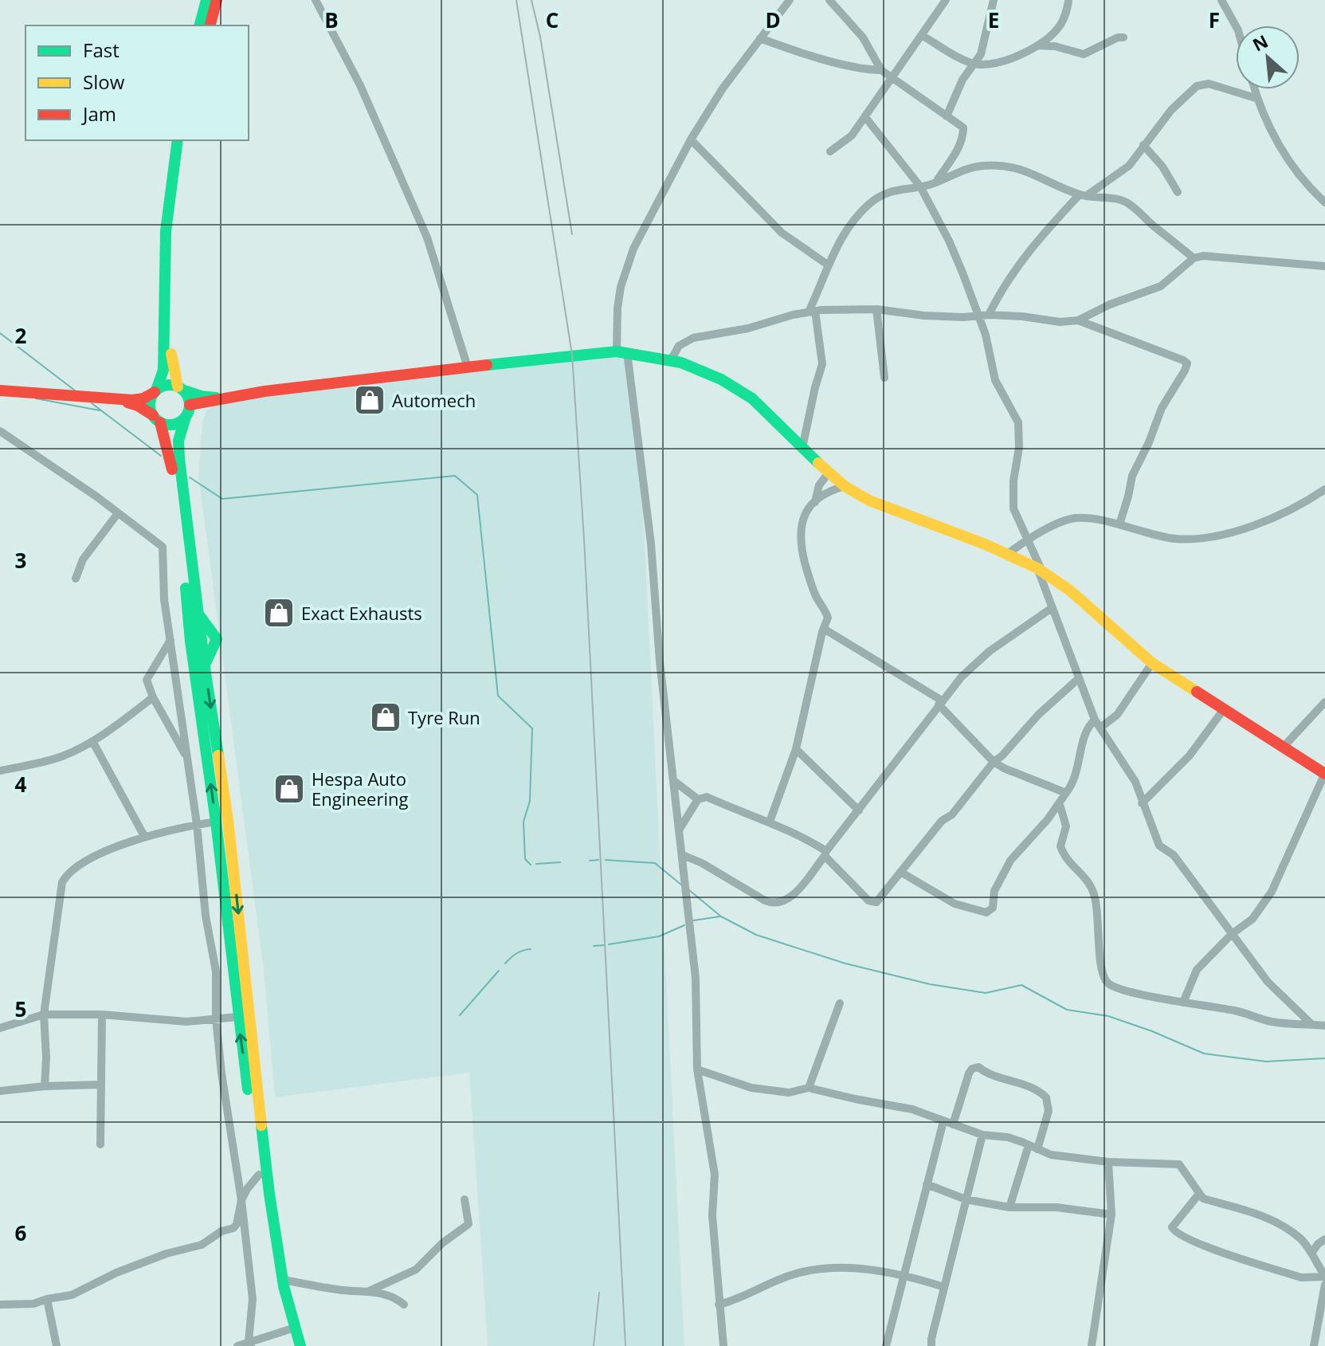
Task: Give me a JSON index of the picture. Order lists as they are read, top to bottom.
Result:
{
  "places": {
    "shop": [
      "Automech",
      "Exact Exhausts",
      "Tyre Run",
      "Hespa Auto Engineering"
    ]
  },
  "legend": ["Fast", "Slow", "Jam"],
  "north": "top left",
  "grid": {
    "columns": [
      "B",
      "C",
      "D",
      "E",
      "F"
    ],
    "rows": [
      "2",
      "3",
      "4",
      "5",
      "6"
    ]
  }
}
